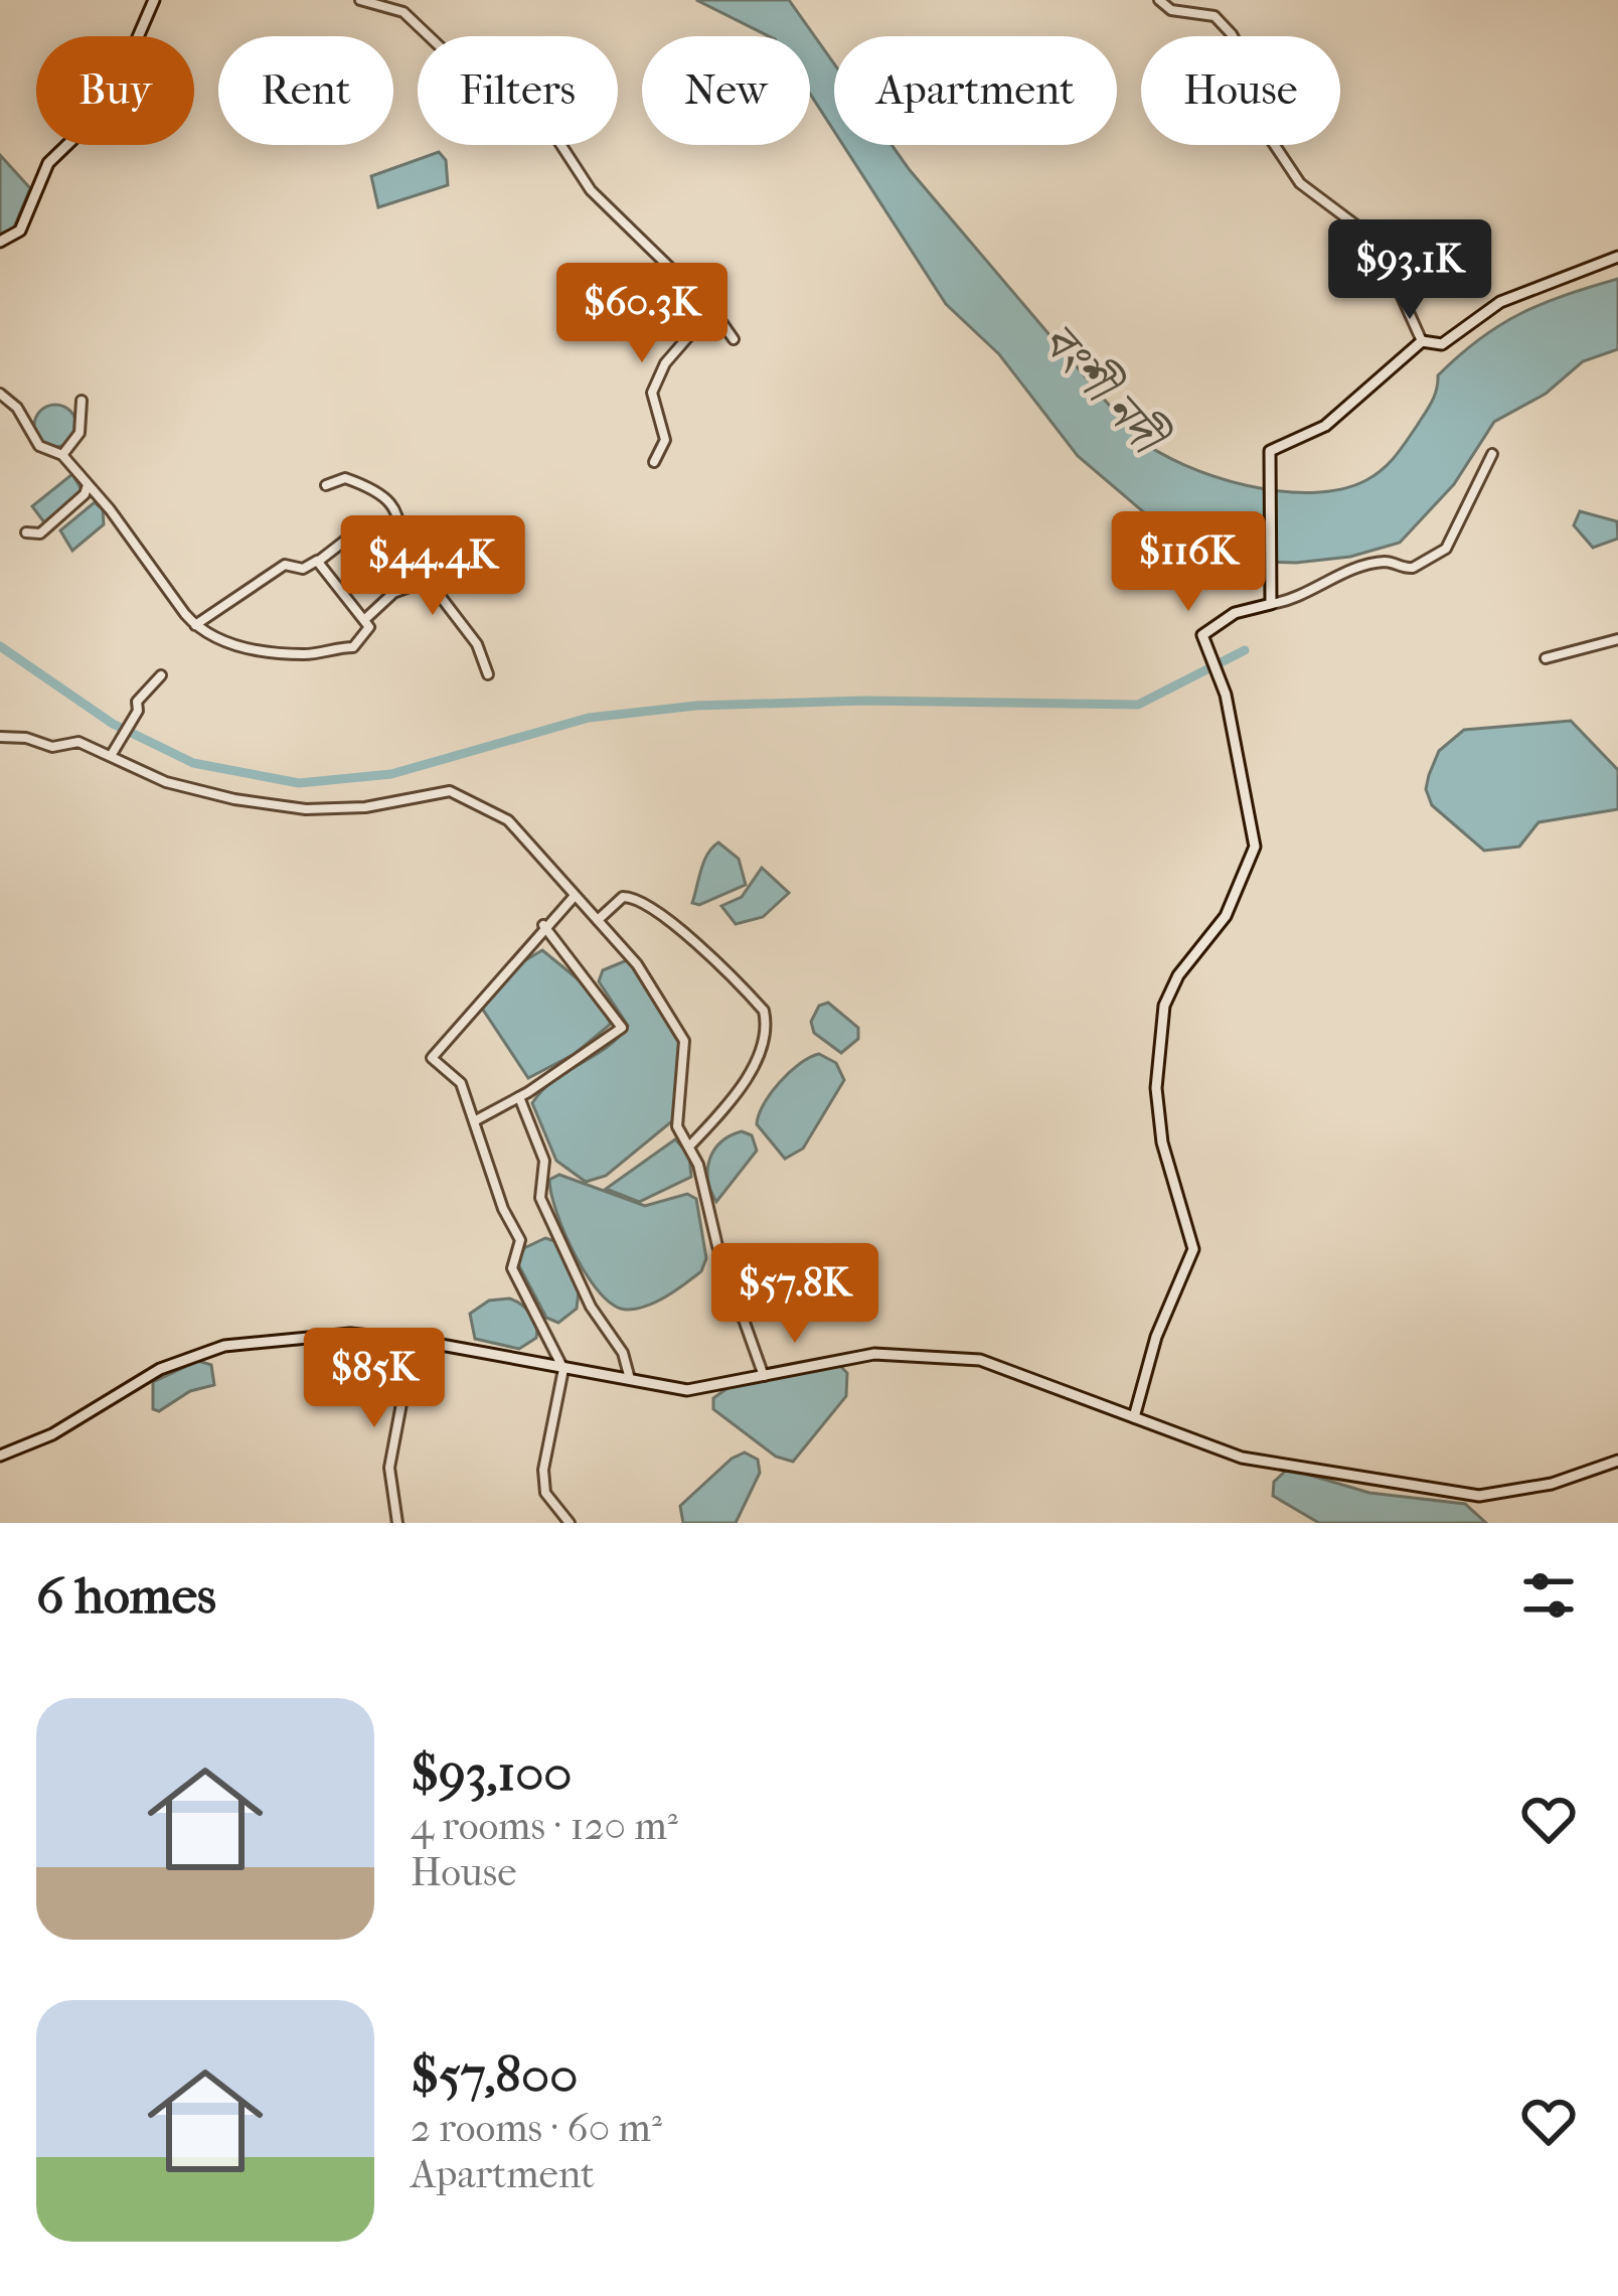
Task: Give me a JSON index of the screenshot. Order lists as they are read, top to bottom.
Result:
{
  "water": ["বংশী নদী"],
  "page": {
    "chip": [
      "Buy",
      "Rent",
      "Filters",
      "New",
      "Apartment",
      "House"
    ],
    "price": [
      "$93.1K",
      "$60.3K",
      "$116K",
      "$44.4K",
      "$57.8K",
      "$85K"
    ],
    "heading": "6 homes",
    "list": [
      {
        "name": "$93,100",
        "note": "4 rooms · 120 m² · House"
      },
      {
        "name": "$57,800",
        "note": "2 rooms · 60 m² · Apartment"
      }
    ]
  }
}
